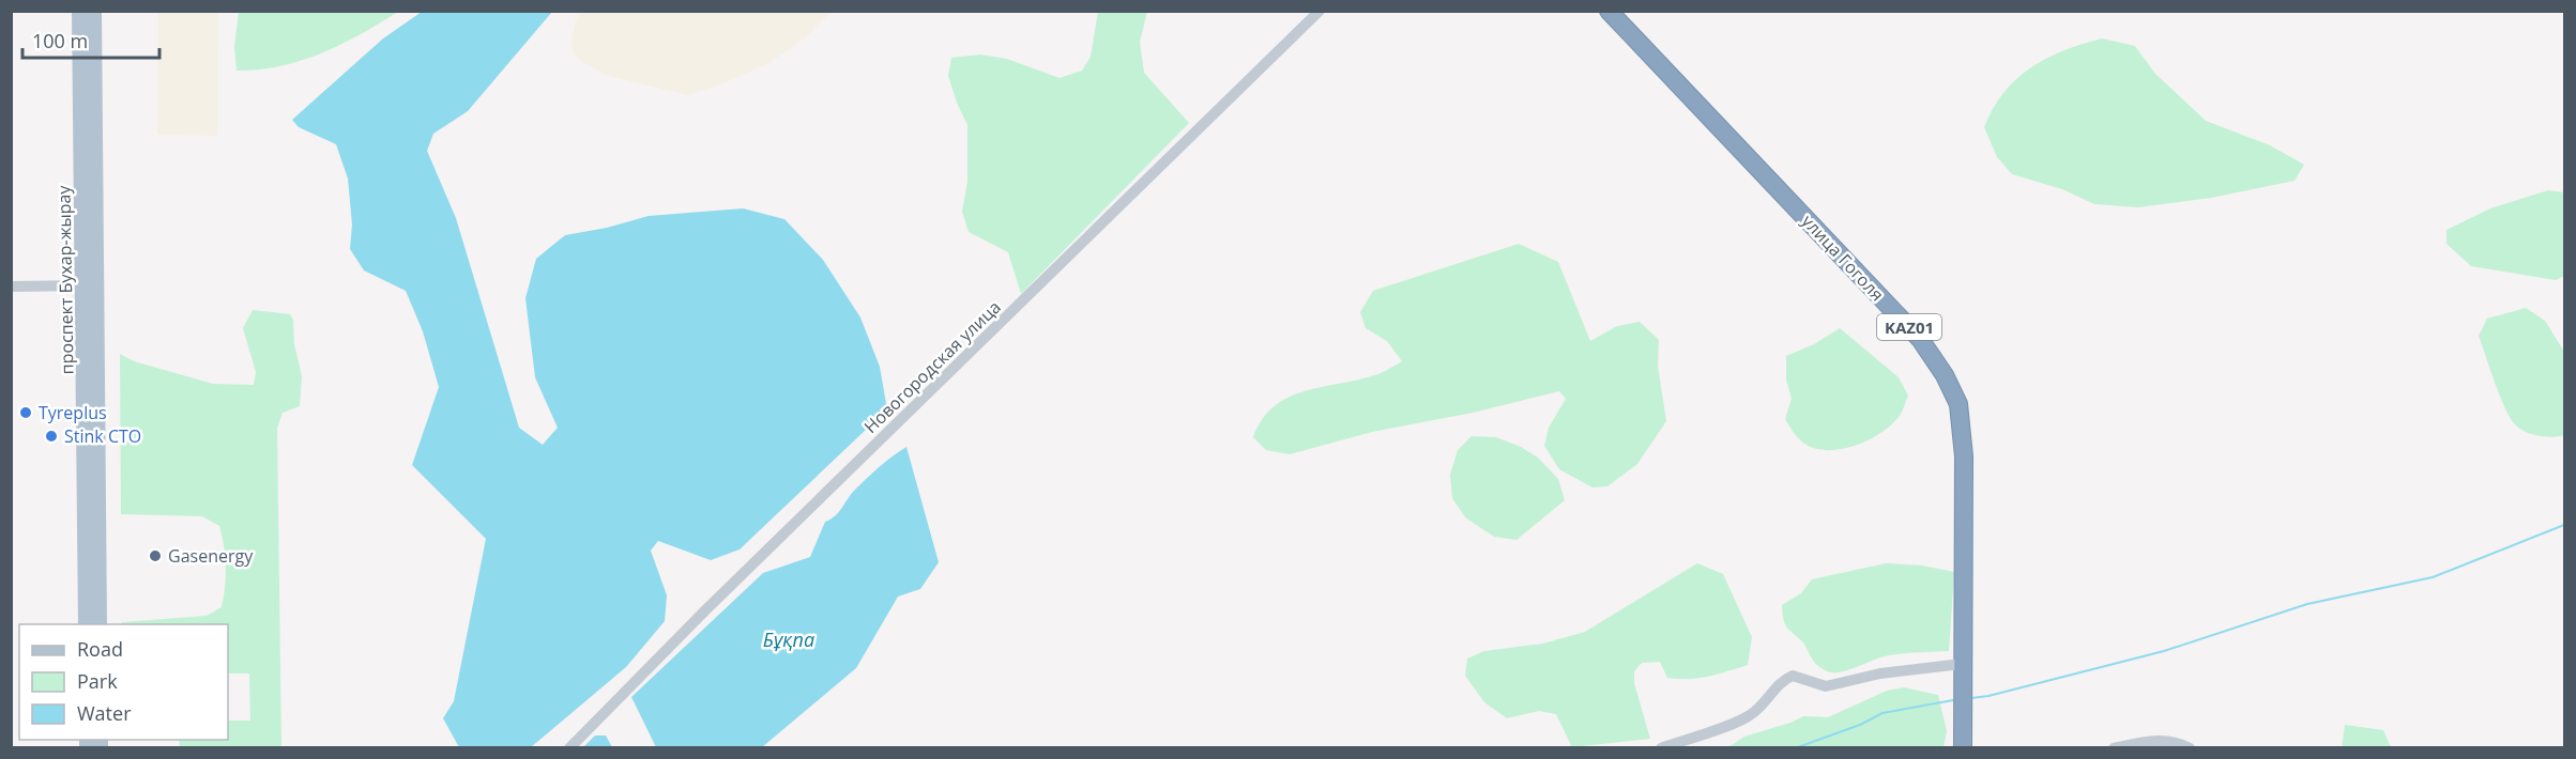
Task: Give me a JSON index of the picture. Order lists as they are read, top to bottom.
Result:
{
  "streets": {
    "highway": ["улица Гоголя", "KАZ01"],
    "main road": ["проспект Бухар-жырау"],
    "street": ["Новогородская улица"]
  },
  "water": ["Бұқпа"],
  "places": ["Tyreplus", "Stink СТО", "Gasenergy"],
  "legend": ["Road", "Park", "Water"],
  "scale_bar": "100 m"
}
